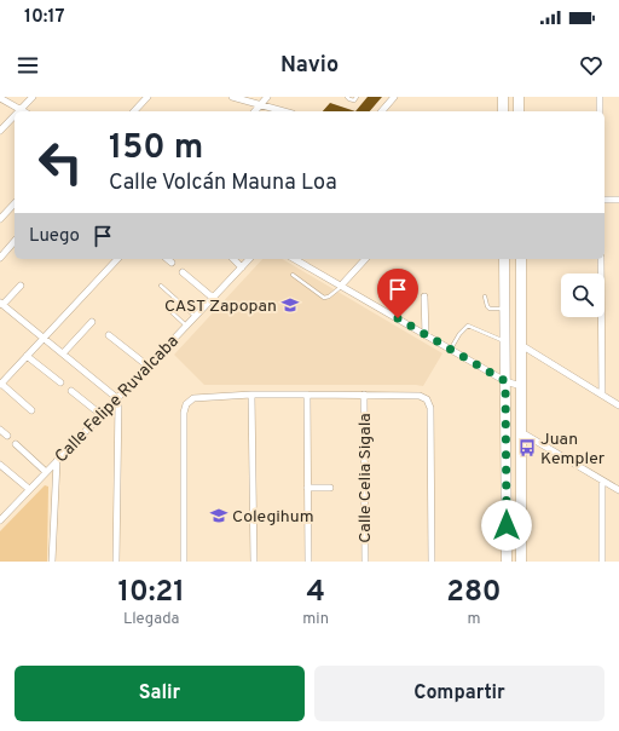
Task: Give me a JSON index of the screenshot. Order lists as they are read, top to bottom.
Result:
{
  "streets": {
    "street": ["Calle Felipe Ruvalcaba", "Calle Celia Sigala"]
  },
  "places": {
    "school or university": ["CAST Zapopan", "Colegihum"],
    "bus stop": ["Juan Kempler"]
  },
  "page": {
    "status": "10:17",
    "header": "Navio",
    "turn": ["150 m", "Calle Volcán Mauna Loa"],
    "then": "Luego",
    "eta": [
      "10:21",
      "Llegada",
      "4",
      "min",
      "280",
      "m"
    ],
    "buttons": ["Salir", "Compartir"]
  }
}
